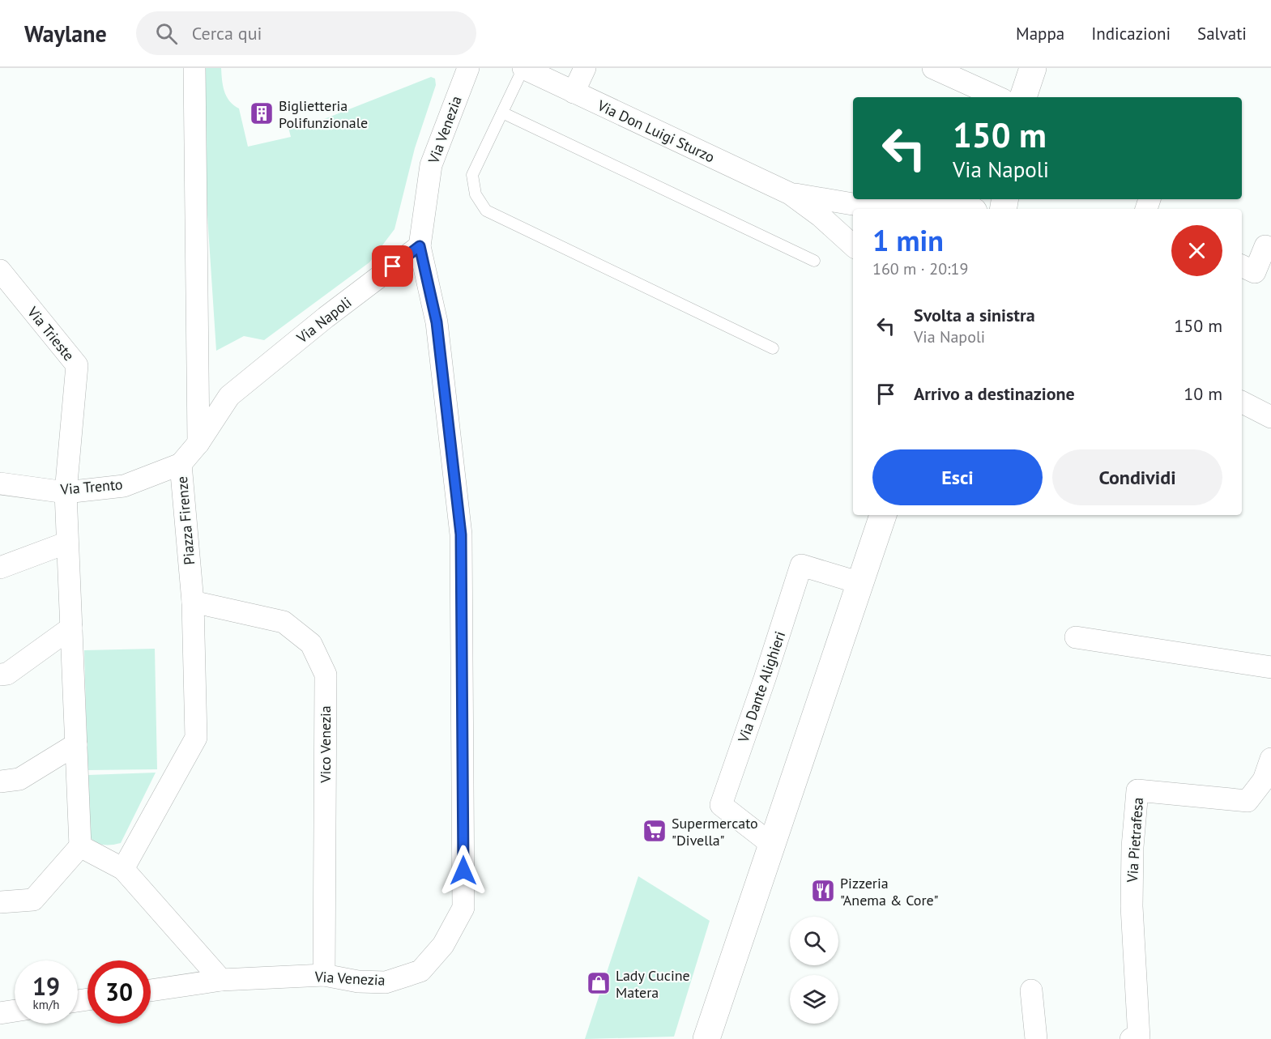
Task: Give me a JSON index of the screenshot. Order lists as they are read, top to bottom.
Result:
{
  "streets": {
    "street": [
      "Via Venezia",
      "Via Don Luigi Sturzo",
      "Via Napoli",
      "Via Trieste",
      "Via Trento",
      "Piazza Firenze",
      "Via Dante Alighieri",
      "Vico Venezia",
      "Via Pietrafesa"
    ]
  },
  "crossings": [
    ["Via Venezia", "Via Napoli"],
    ["Via Venezia", "Vico Venezia"],
    ["Via Napoli", "Piazza Firenze"],
    ["Via Trieste", "Via Trento"],
    ["Via Trento", "Piazza Firenze"],
    ["Piazza Firenze", "Vico Venezia"]
  ],
  "places": {
    "building": ["Biglietteria Polifunzionale"],
    "supermarket": ["Supermercato \"Divella\""],
    "restaurant": ["Pizzeria \"Anema & Core\""],
    "shop": ["Lady Cucine Matera"]
  },
  "page": {
    "header": "Waylane",
    "search": "Cerca qui",
    "nav": ["Mappa", "Indicazioni", "Salvati"],
    "turn": ["150 m", "Via Napoli"],
    "heading": ["1 min", "160 m · 20:19"],
    "list": [
      {
        "name": "Svolta a sinistra",
        "note": "Via Napoli",
        "value": "150 m"
      },
      {
        "name": "Arrivo a destinazione",
        "value": "10 m"
      }
    ],
    "buttons": ["Esci", "Condividi"],
    "speed": "19 km/h",
    "limit": "30"
  }
}
